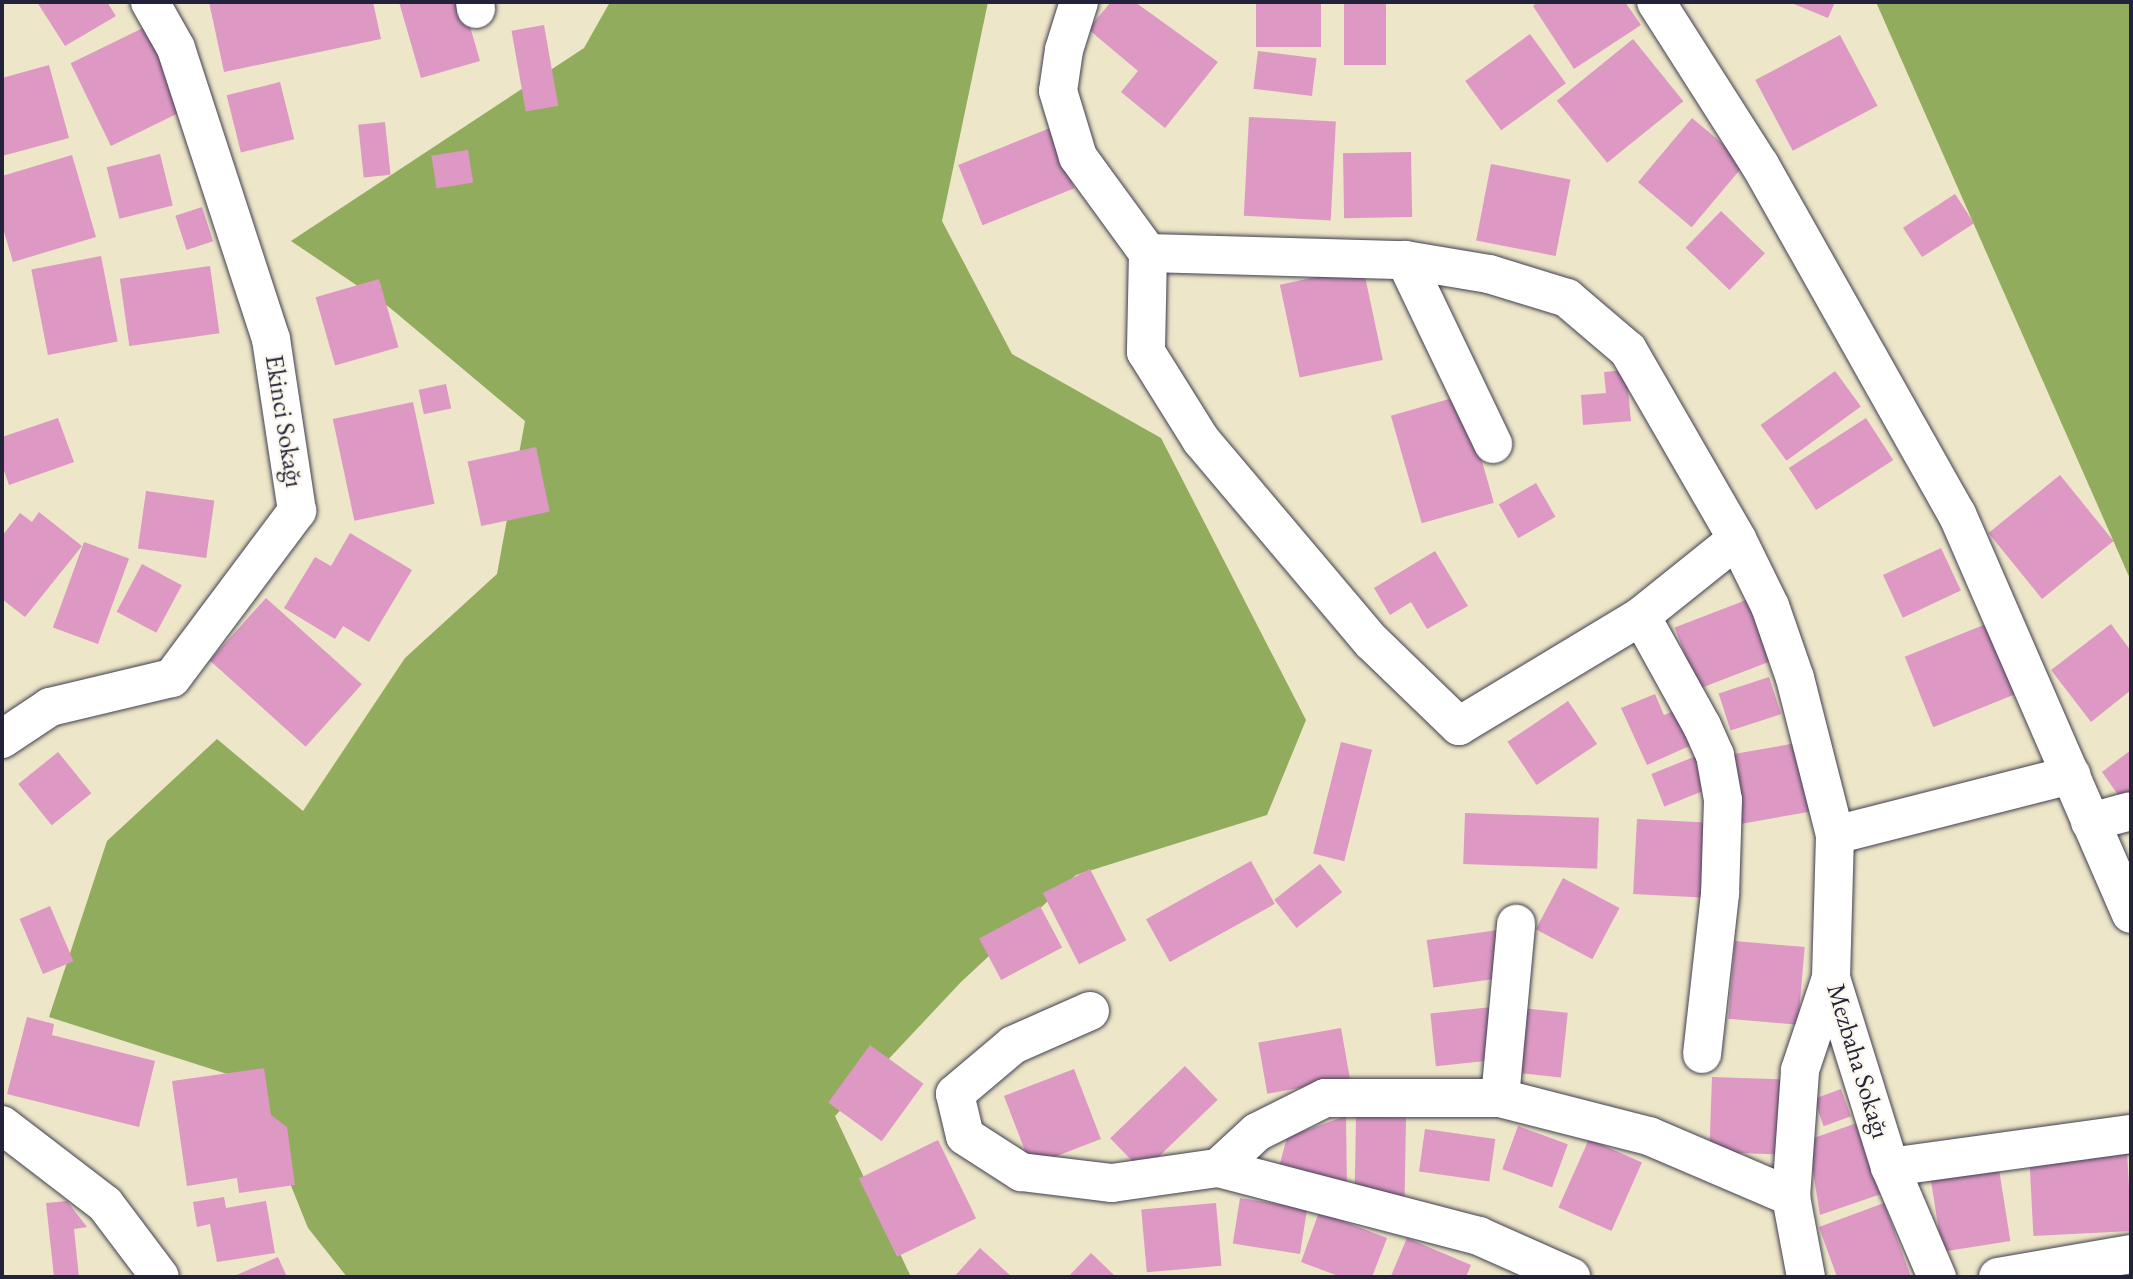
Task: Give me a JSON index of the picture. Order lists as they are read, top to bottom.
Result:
{
  "streets": {
    "street": ["Ekinci Sokağı", "Mezbaha Sokağı"]
  }
}
